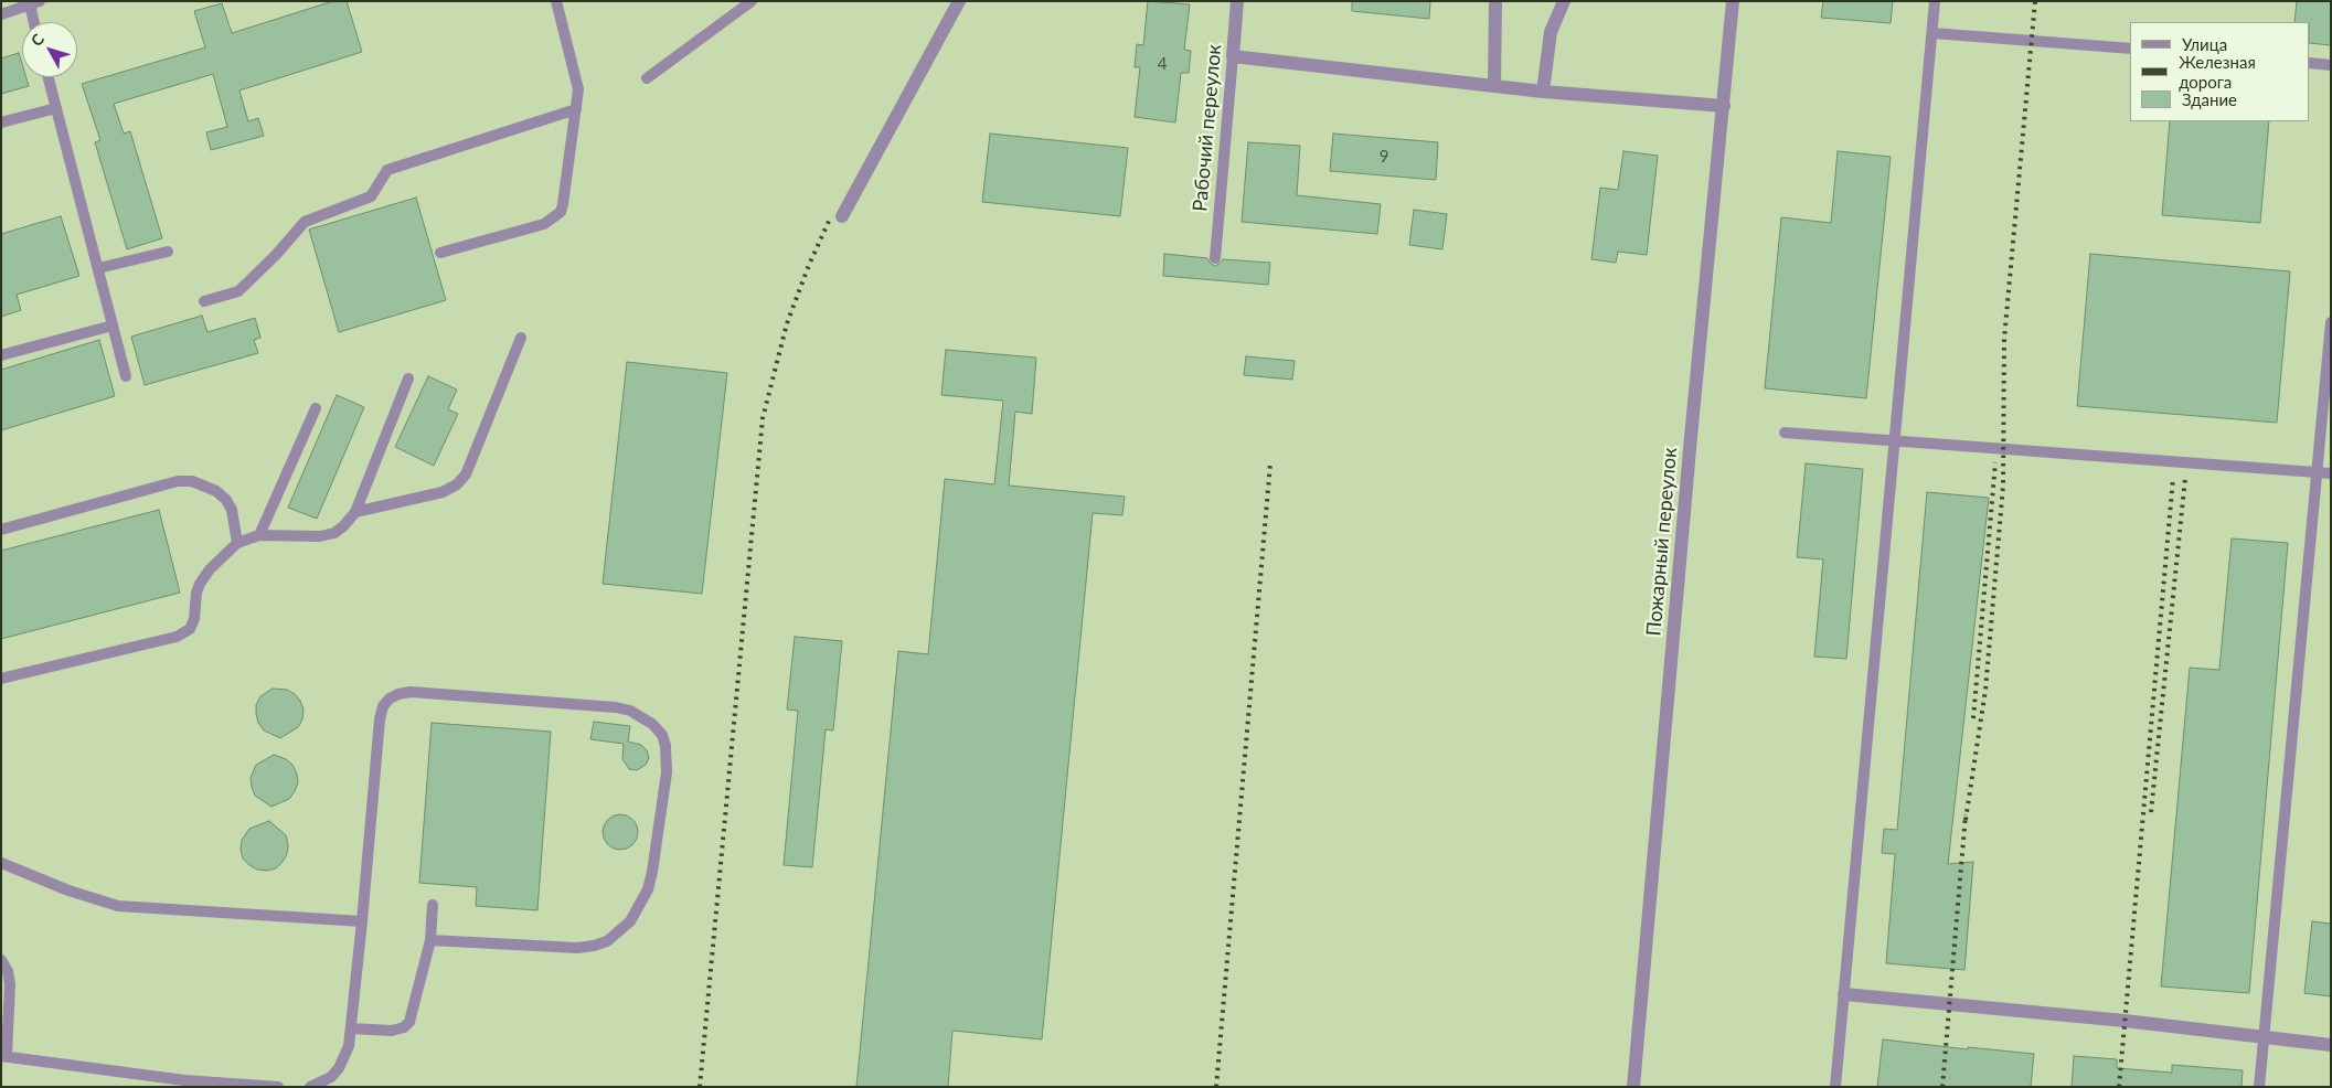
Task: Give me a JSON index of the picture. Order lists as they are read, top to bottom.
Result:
{
  "streets": {
    "street": ["Рабочий переулок", "Пожарный переулок"]
  },
  "house_numbers": ["4", "9"],
  "legend": ["Улица", "Железная дорога", "Здание"],
  "north": "top left"
}
